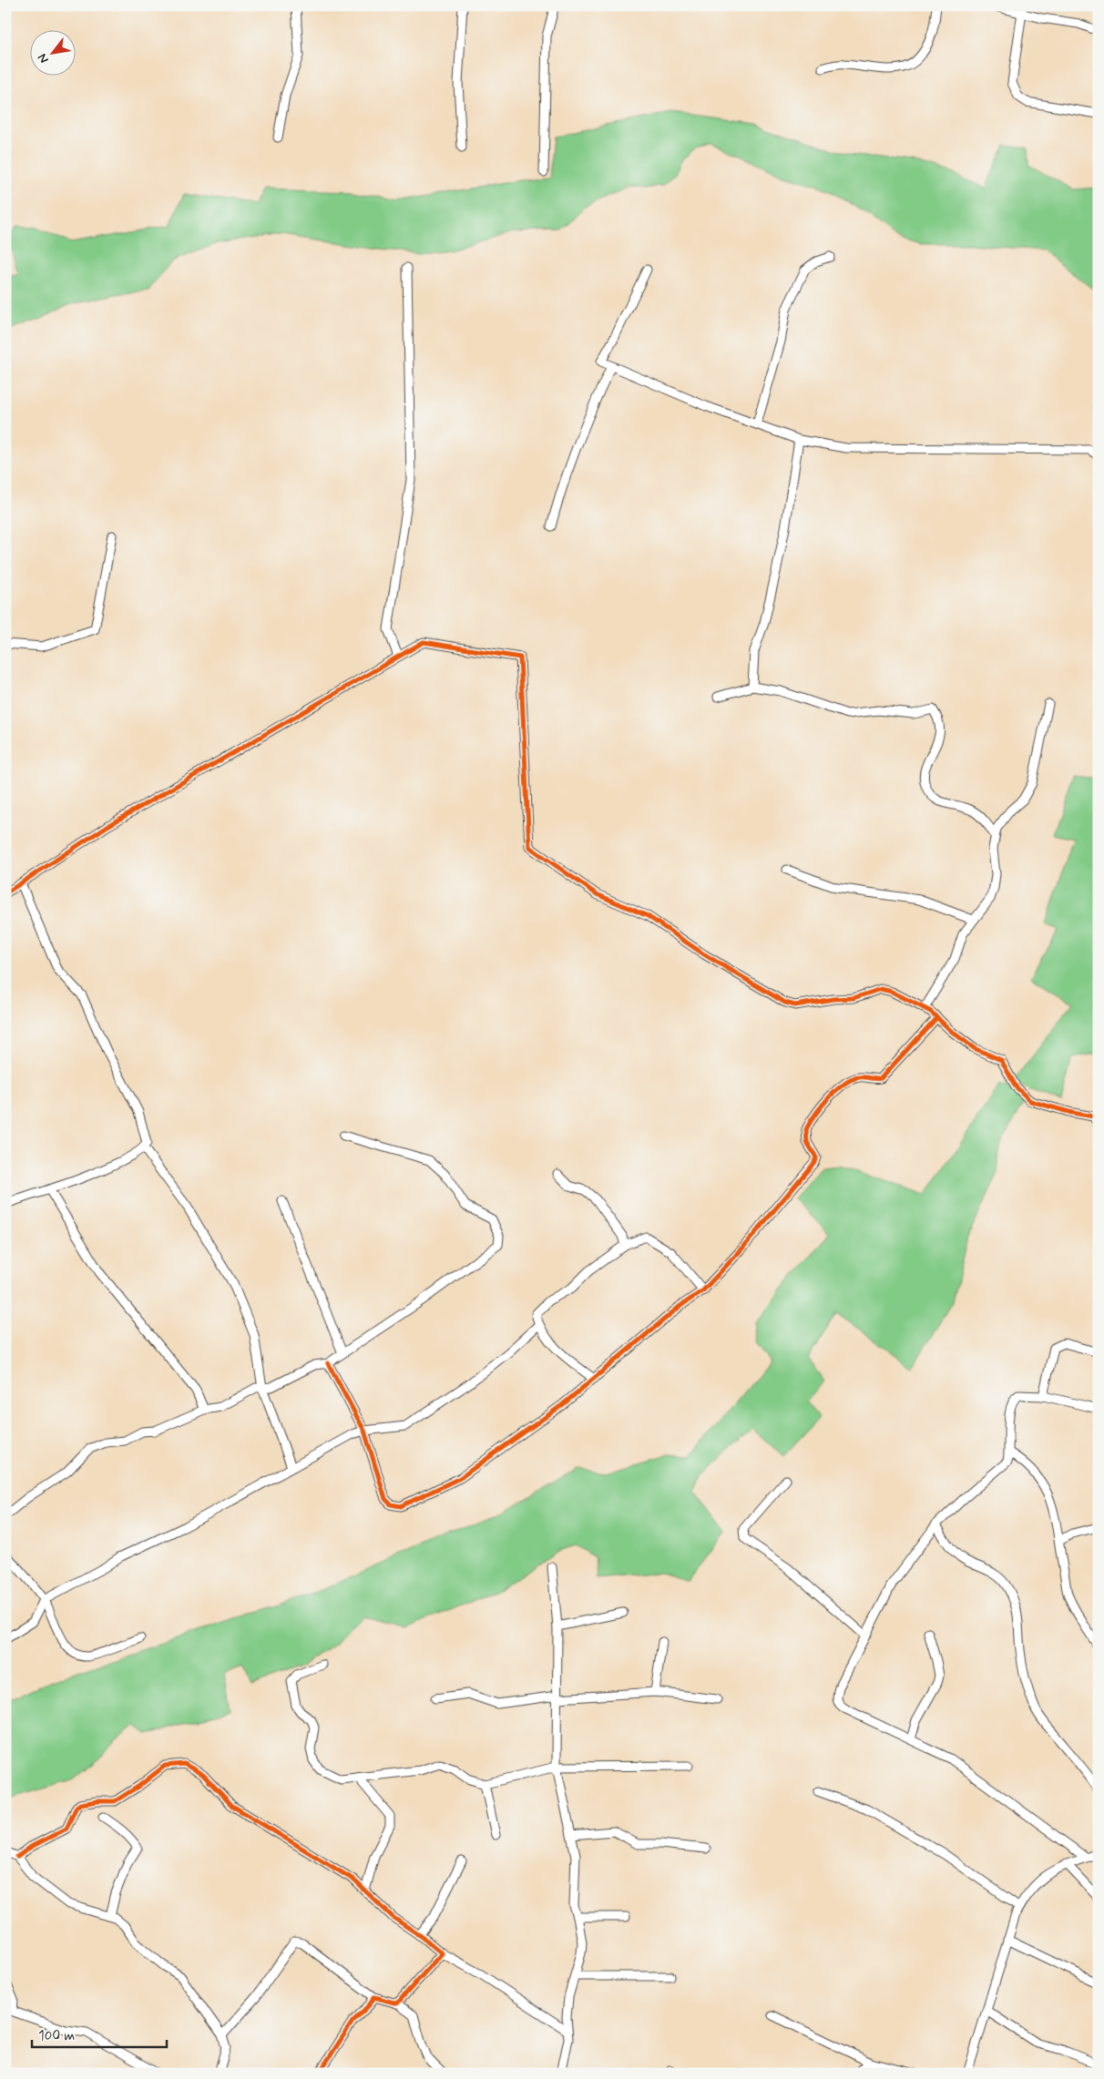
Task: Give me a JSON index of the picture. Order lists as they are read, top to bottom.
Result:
{
  "scale_bar": "100 m",
  "north": "bottom left"
}
